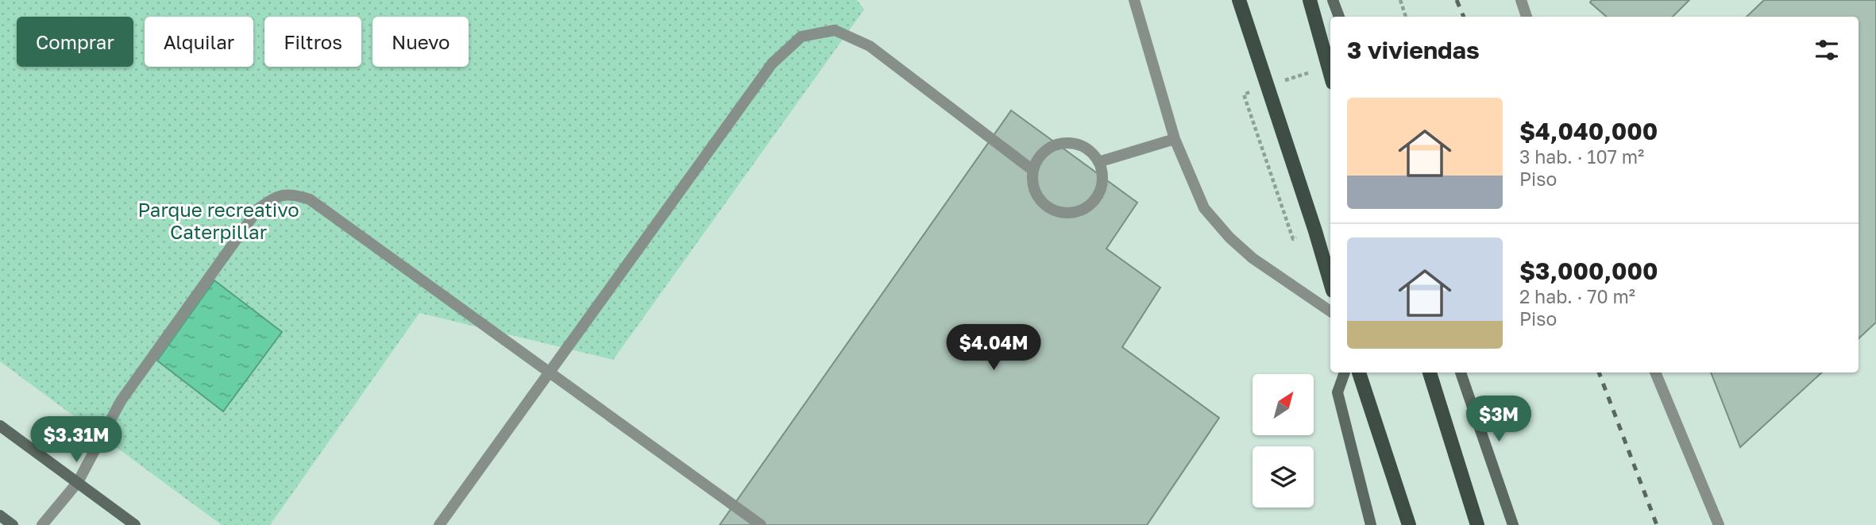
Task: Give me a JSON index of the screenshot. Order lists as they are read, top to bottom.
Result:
{
  "parks": ["Parque recreativo Caterpillar"],
  "north": "top right",
  "page": {
    "chip": [
      "Comprar",
      "Alquilar",
      "Filtros",
      "Nuevo"
    ],
    "heading": "3 viviendas",
    "list": [
      {
        "name": "$4,040,000",
        "note": "3 hab. · 107 m² · Piso"
      },
      {
        "name": "$3,000,000",
        "note": "2 hab. · 70 m² · Piso"
      }
    ],
    "price": ["$4.04M", "$3M", "$3.31M"]
  }
}
